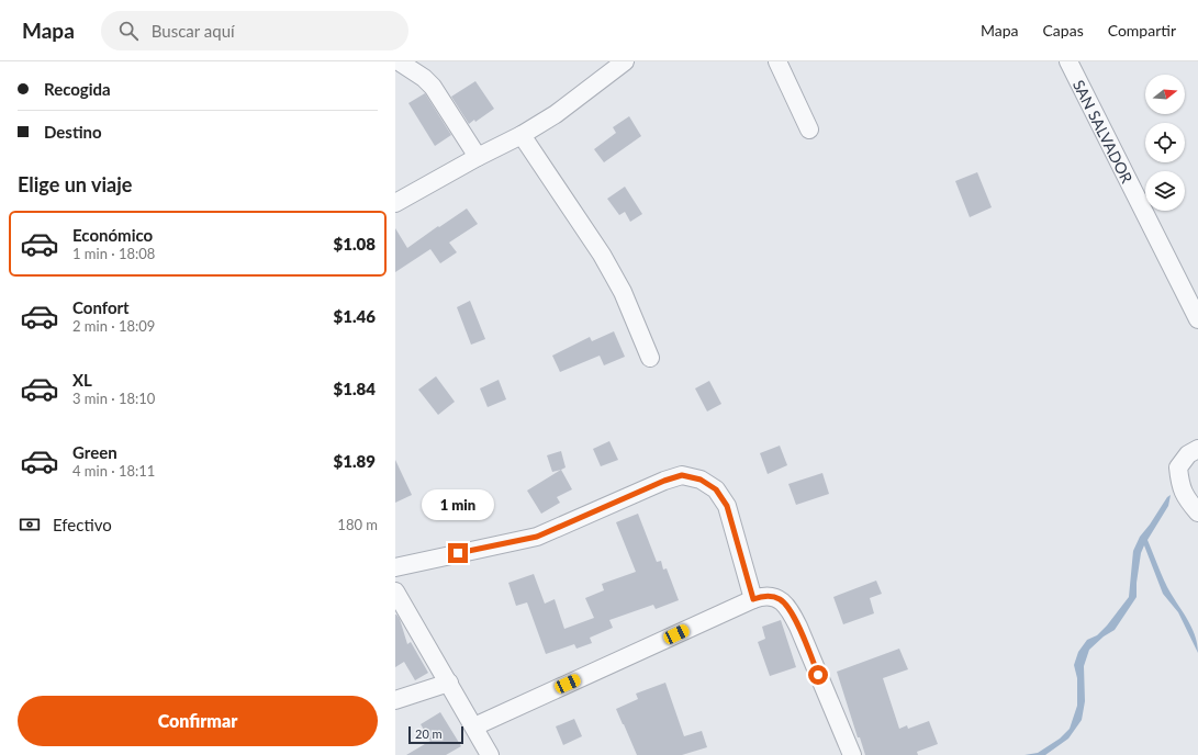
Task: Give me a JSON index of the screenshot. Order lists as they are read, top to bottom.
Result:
{
  "streets": {
    "street": ["SAN SALVADOR"]
  },
  "scale_bar": "20 m",
  "north": "right",
  "page": {
    "header": "Mapa",
    "search": "Buscar aquí",
    "nav": ["Mapa", "Capas", "Compartir"],
    "banner": ["Recogida", "Destino"],
    "heading": "Elige un viaje",
    "list": [
      {
        "name": "Económico",
        "note": "1 min · 18:08",
        "value": "$1.08"
      },
      {
        "name": "Confort",
        "note": "2 min · 18:09",
        "value": "$1.46"
      },
      {
        "name": "XL",
        "note": "3 min · 18:10",
        "value": "$1.84"
      },
      {
        "name": "Green",
        "note": "4 min · 18:11",
        "value": "$1.89"
      }
    ],
    "bubble": "1 min",
    "pay": ["Efectivo", "180 m"],
    "buttons": "Confirmar",
    "scale": "20 m"
  }
}
